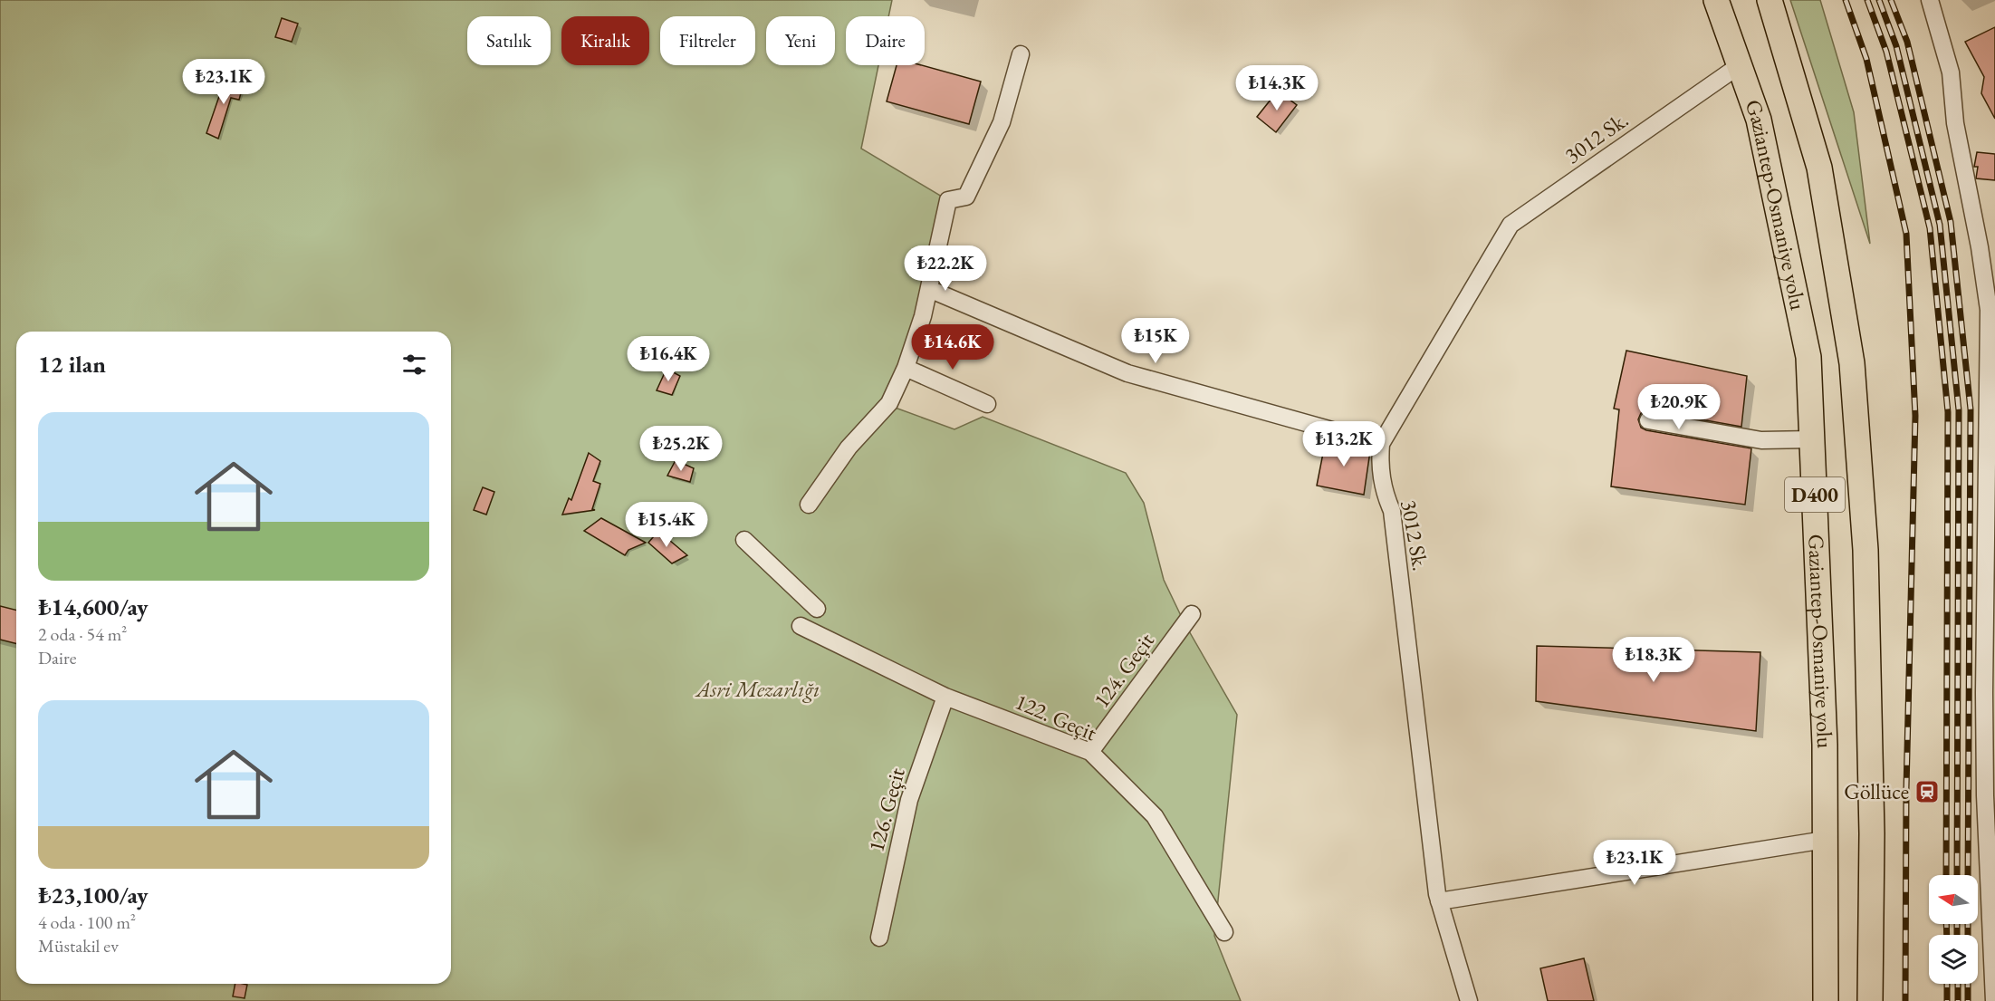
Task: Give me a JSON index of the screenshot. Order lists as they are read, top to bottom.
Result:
{
  "streets": {
    "highway": ["Gaziantep-Osmaniye yolu", "D400"],
    "street": [
      "3012 Sk.",
      "124. Geçit",
      "122. Geçit",
      "126. Geçit"
    ]
  },
  "crossings": [
    ["3012 Sk.", "Gaziantep-Osmaniye yolu"],
    ["124. Geçit", "122. Geçit"],
    ["122. Geçit", "126. Geçit"]
  ],
  "parks": ["Asri Mezarlığı"],
  "places": {
    "station": ["Göllüce"]
  },
  "north": "left",
  "page": {
    "chip": [
      "Satılık",
      "Kiralık",
      "Filtreler",
      "Yeni",
      "Daire"
    ],
    "price": [
      "₺23.1K",
      "₺14.3K",
      "₺22.2K",
      "₺15K",
      "₺14.6K",
      "₺16.4K",
      "₺20.9K",
      "₺13.2K",
      "₺25.2K",
      "₺15.4K",
      "₺18.3K",
      "₺23.1K"
    ],
    "heading": "12 ilan",
    "list": [
      {
        "name": "₺14,600/ay",
        "note": "2 oda · 54 m² · Daire"
      },
      {
        "name": "₺23,100/ay",
        "note": "4 oda · 100 m² · Müstakil ev"
      }
    ]
  }
}
